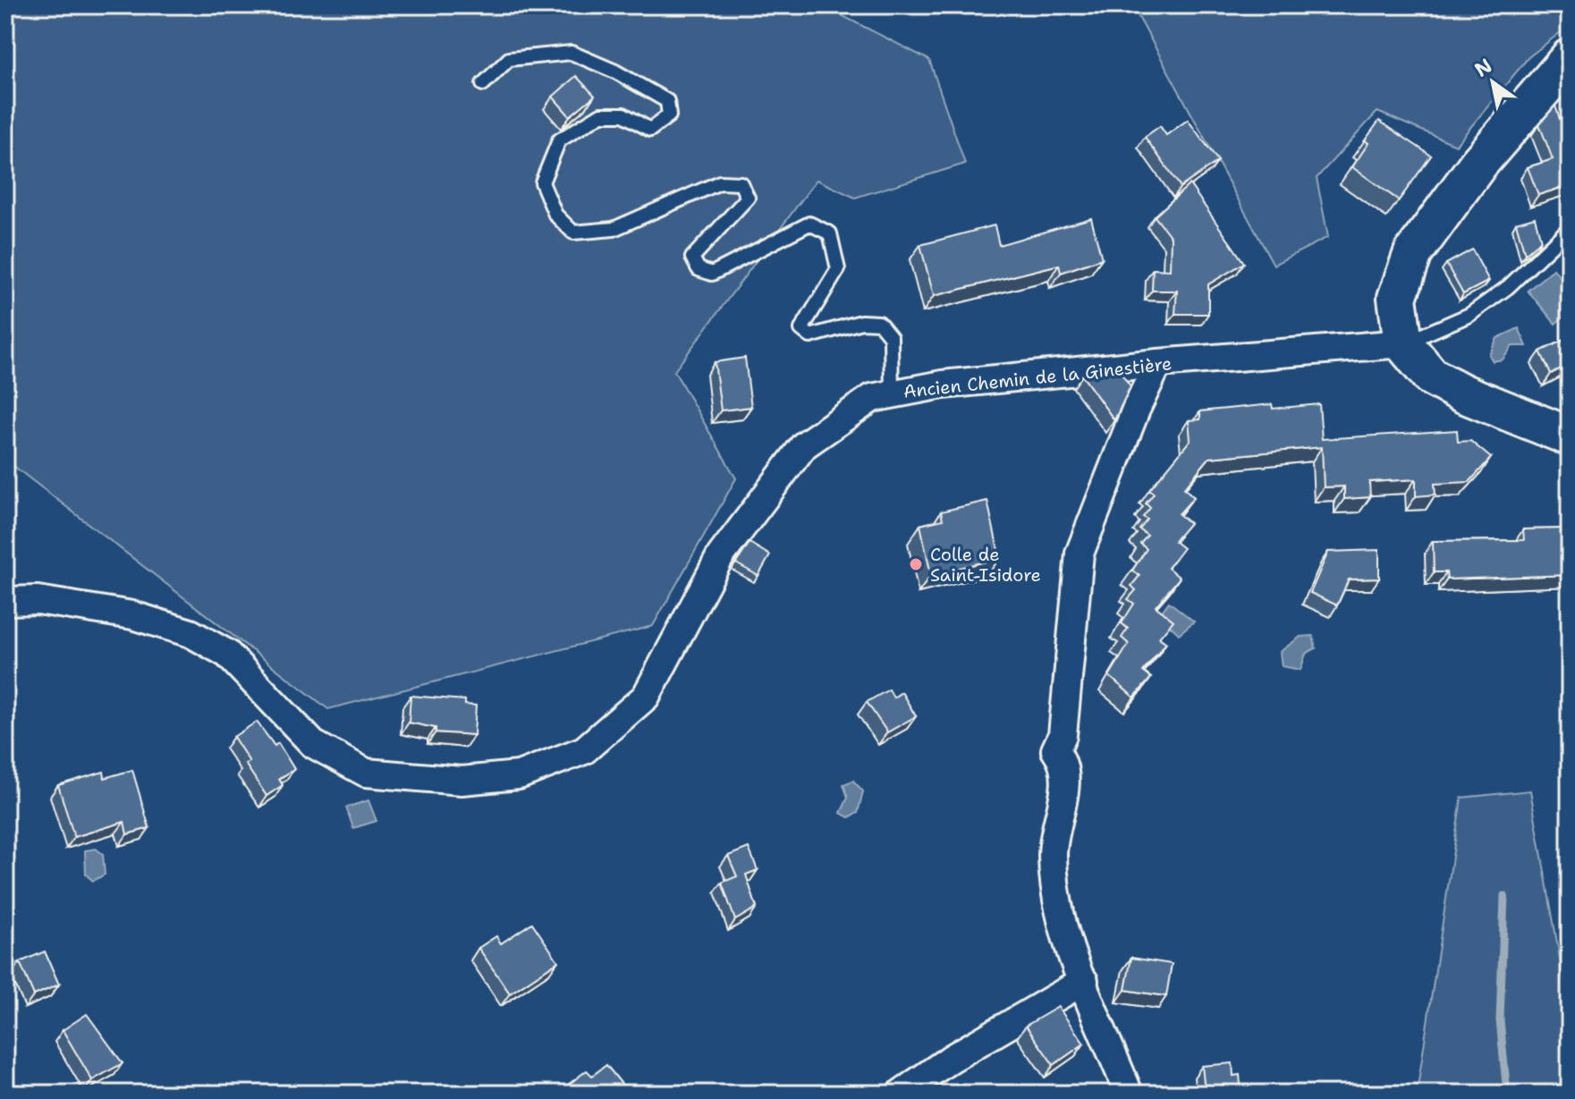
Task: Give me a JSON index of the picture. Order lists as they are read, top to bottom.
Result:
{
  "streets": {
    "street": ["Ancien Chemin de la Ginestière"]
  },
  "places": ["Colle de Saint-Isidore"],
  "north": "top left"
}
